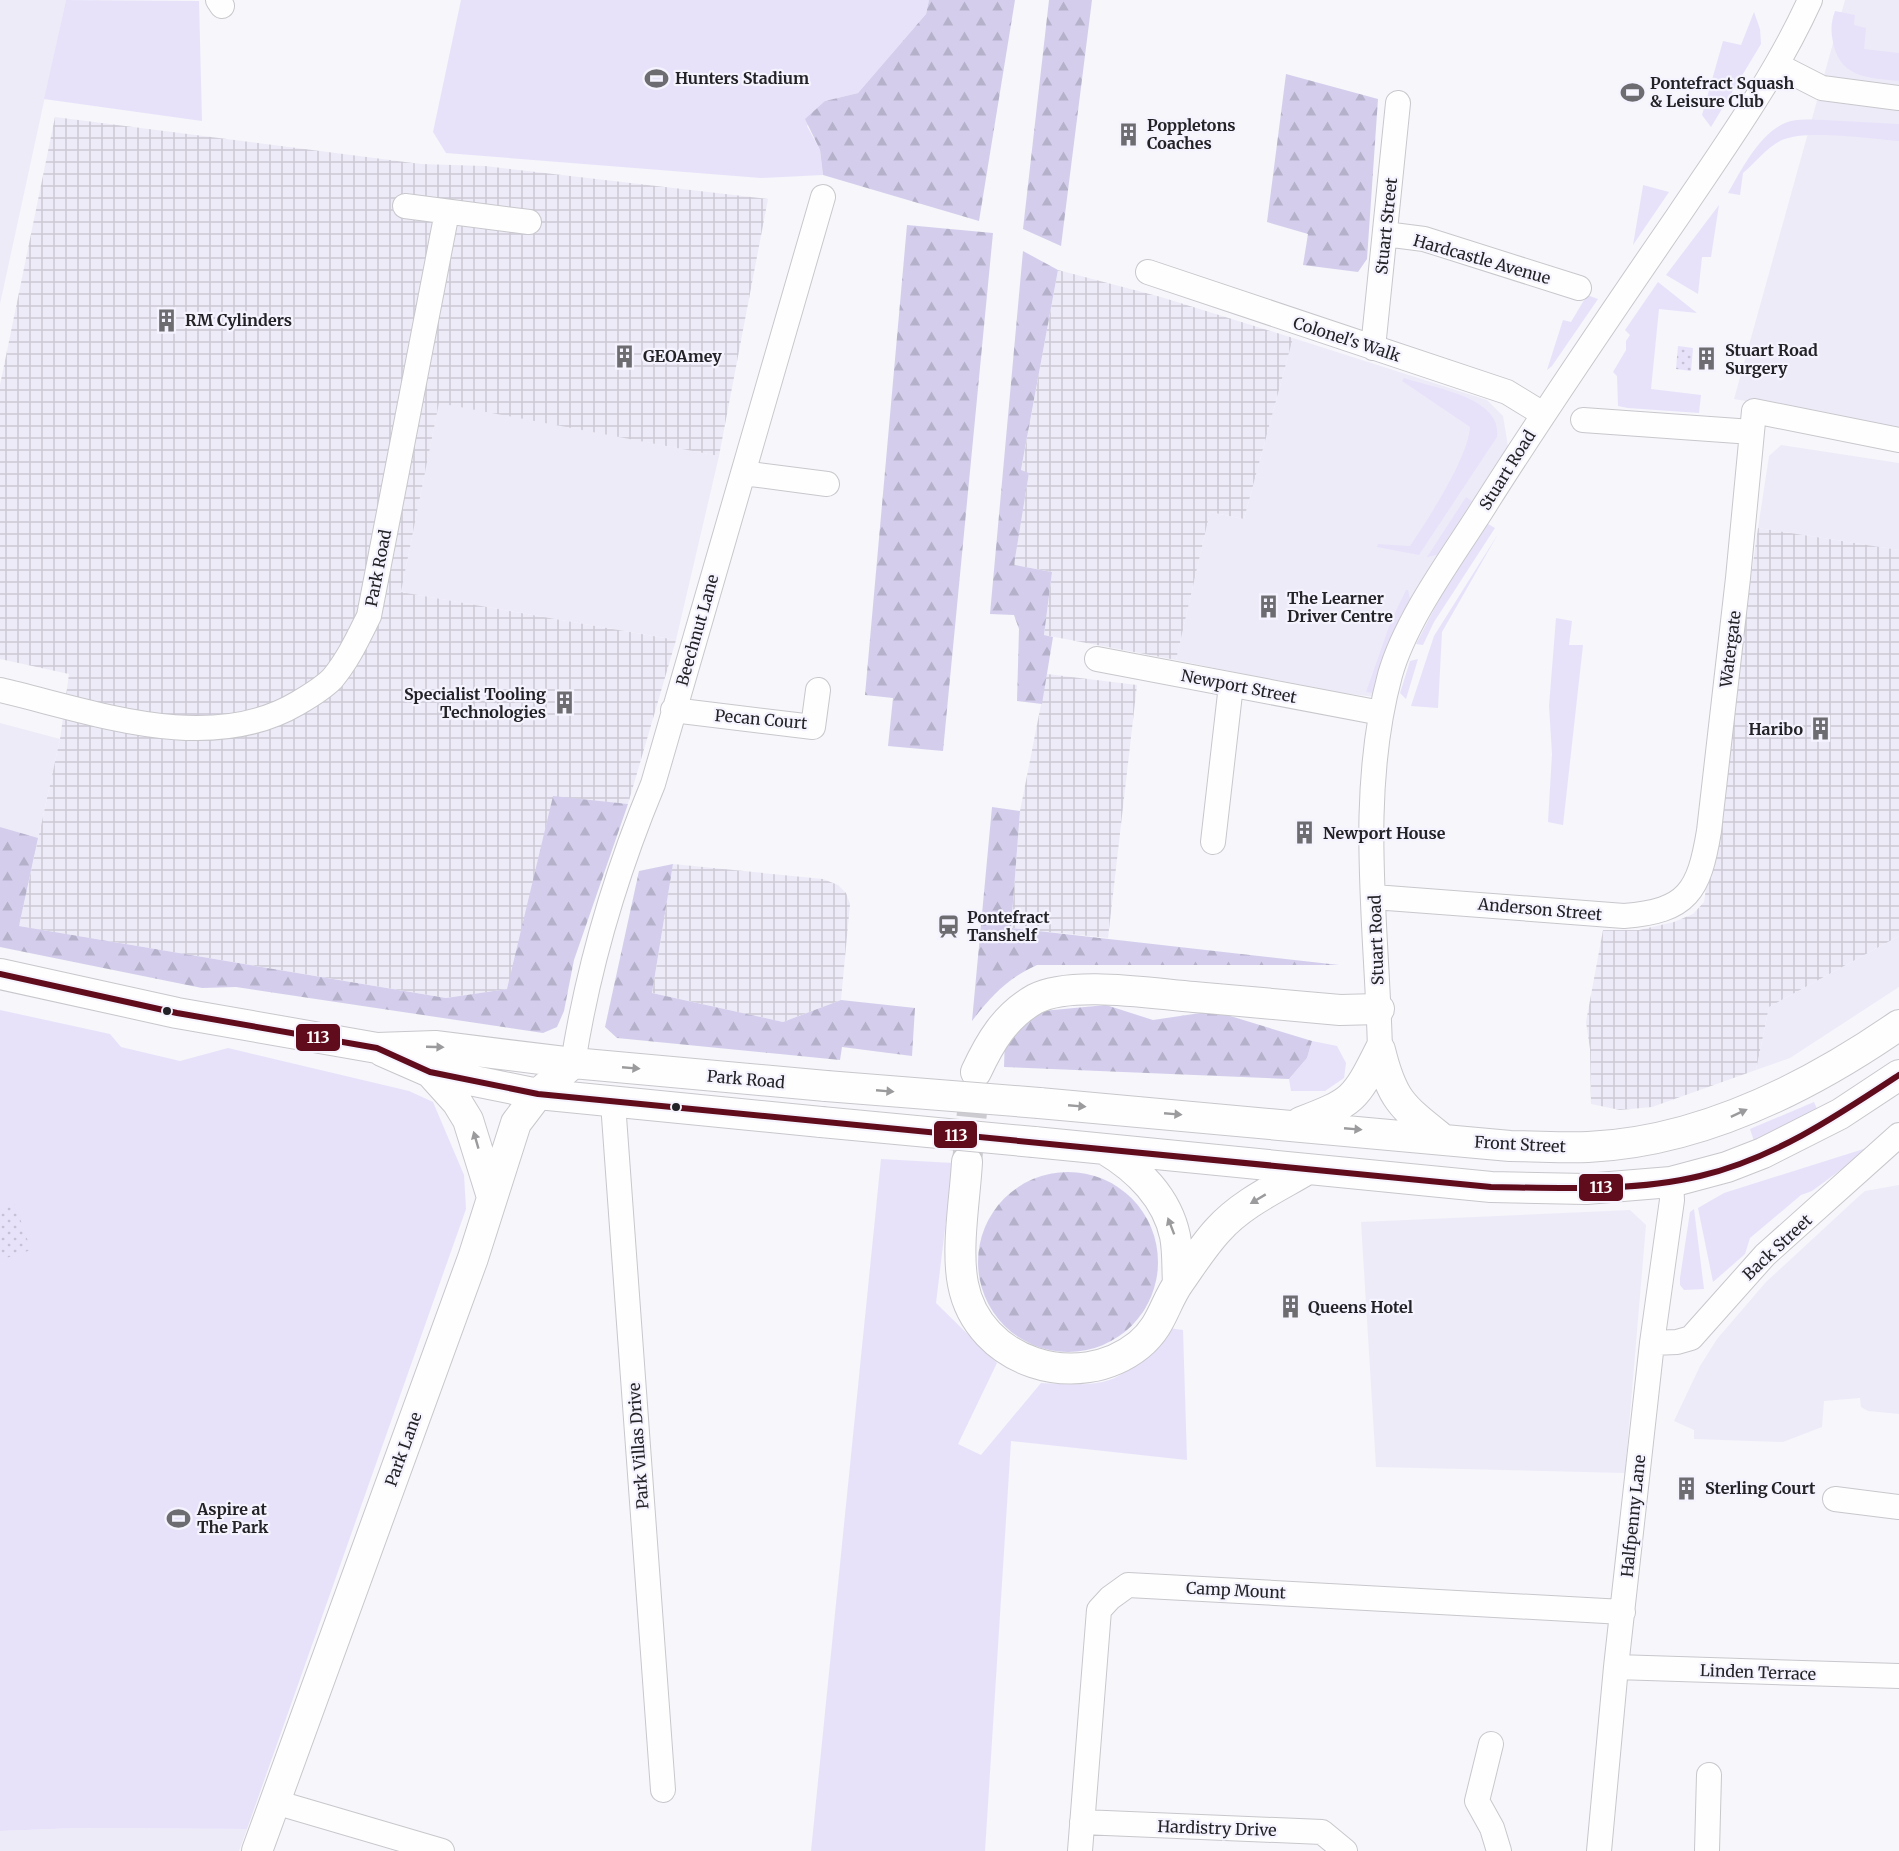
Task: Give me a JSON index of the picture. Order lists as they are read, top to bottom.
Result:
{
  "streets": {
    "main road": ["Park Road", "Front Street", "Park Lane"],
    "street": [
      "Stuart Street",
      "Hardcastle Avenue",
      "Colonel's Walk",
      "Stuart Road",
      "Beechnut Lane",
      "Watergate",
      "Newport Street",
      "Pecan Court",
      "Anderson Street",
      "Back Street",
      "Park Villas Drive",
      "Halfpenny Lane",
      "Camp Mount",
      "Linden Terrace",
      "Hardistry Drive"
    ]
  },
  "crossings": [
    ["Stuart Street", "Hardcastle Avenue"],
    ["Stuart Street", "Colonel's Walk"],
    ["Colonel's Walk", "Stuart Road"],
    ["Stuart Road", "Newport Street"],
    ["Stuart Road", "Anderson Street"],
    ["Park Road", "Beechnut Lane"],
    ["Park Road", "Front Street"],
    ["Park Road", "Park Villas Drive"],
    ["Park Road", "Park Lane"],
    ["Beechnut Lane", "Pecan Court"],
    ["Beechnut Lane", "Park Lane"],
    ["Watergate", "Anderson Street"],
    ["Back Street", "Halfpenny Lane"],
    ["Halfpenny Lane", "Camp Mount"],
    ["Halfpenny Lane", "Linden Terrace"],
    ["Camp Mount", "Hardistry Drive"]
  ],
  "places": {
    "sports": ["Hunters Stadium", "Pontefract Squash & Leisure Club", "Aspire at The Park"],
    "building": [
      "Poppletons Coaches",
      "RM Cylinders",
      "GEOAmey",
      "Stuart Road Surgery",
      "The Learner Driver Centre",
      "Specialist Tooling Technologies",
      "Haribo",
      "Newport House",
      "Queens Hotel",
      "Sterling Court"
    ],
    "station": ["Pontefract Tanshelf"]
  },
  "lines": ["transit line 113"]
}
